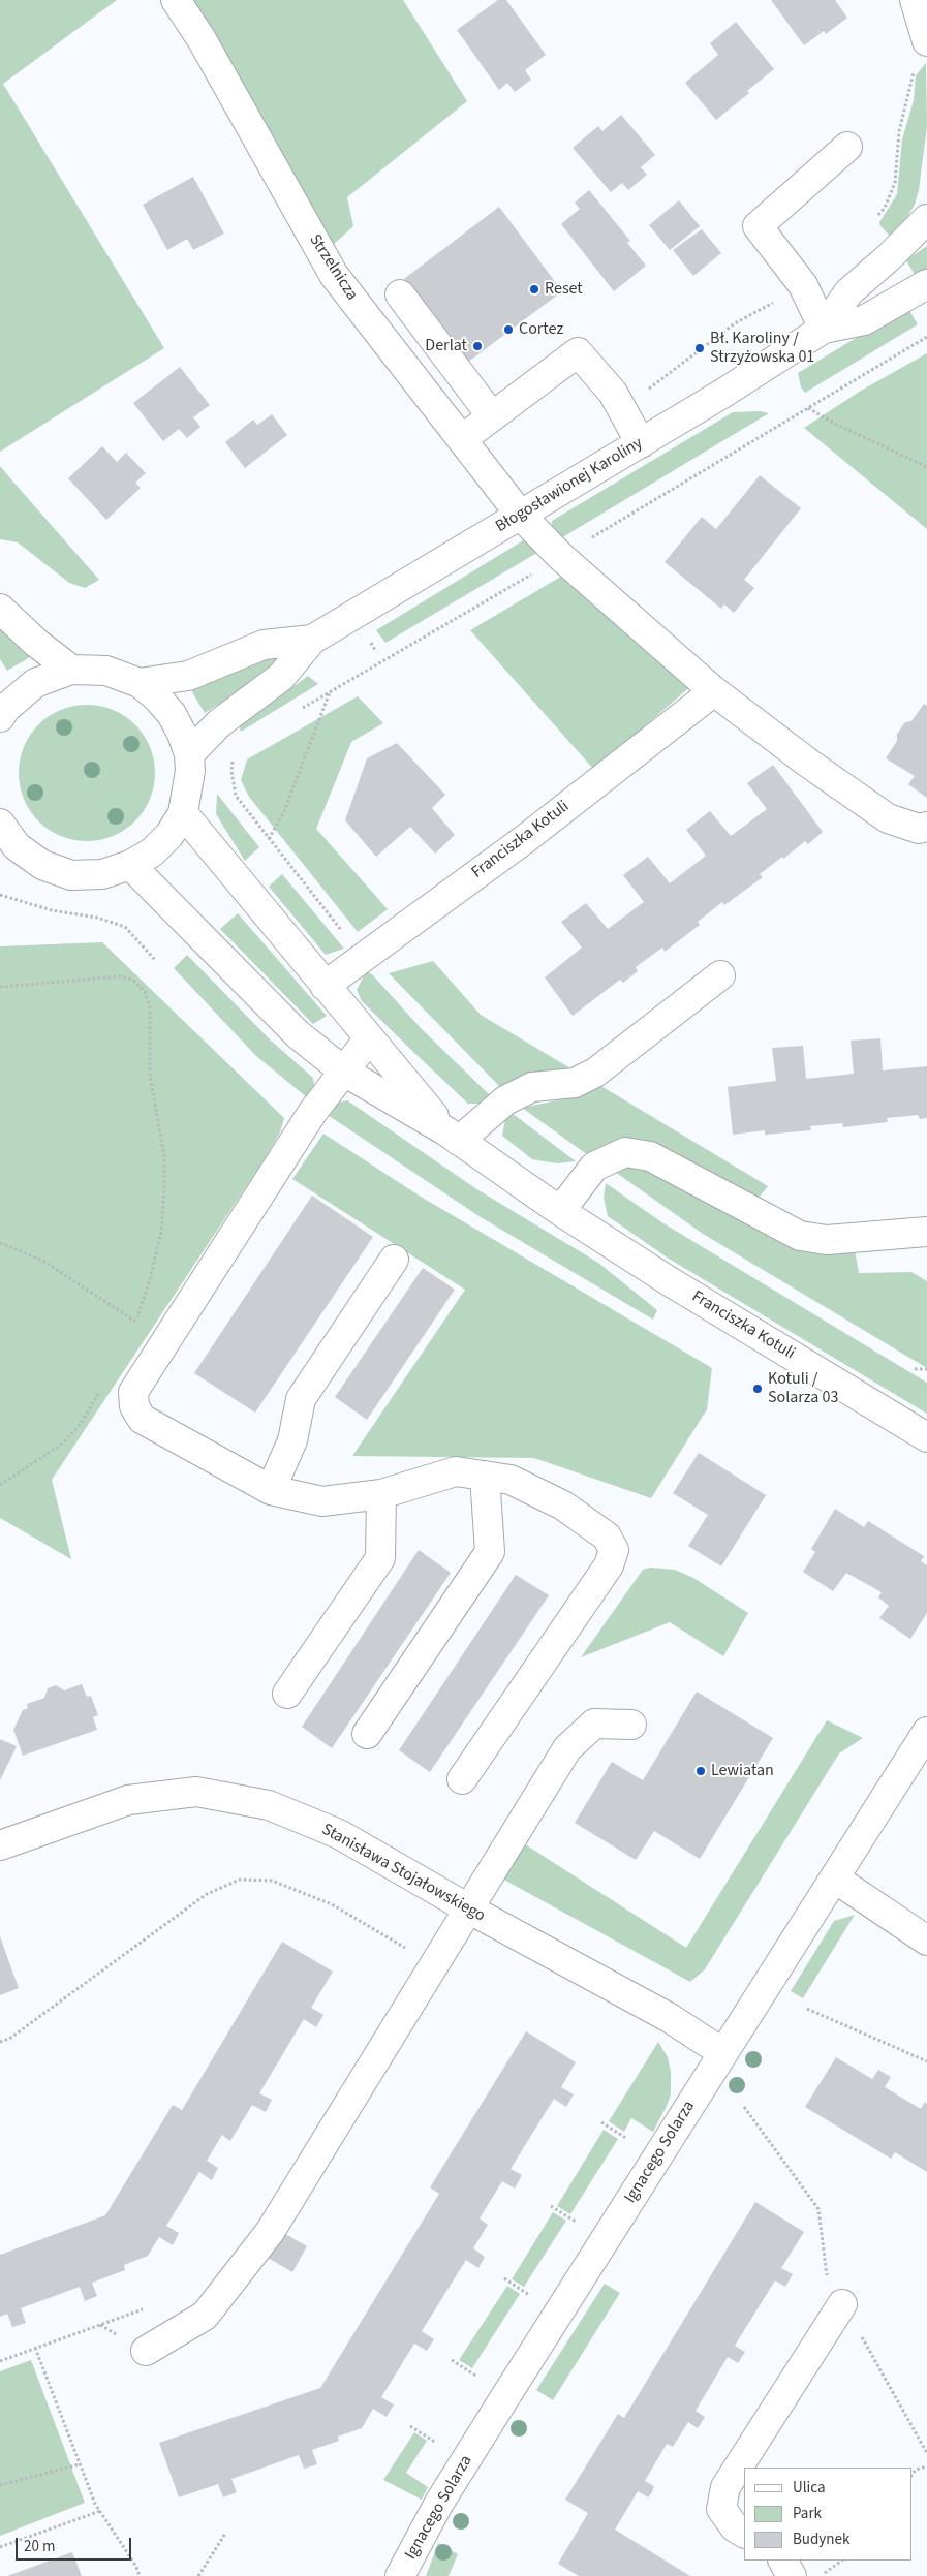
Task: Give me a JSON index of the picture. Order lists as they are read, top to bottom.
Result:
{
  "streets": {
    "street": [
      "Strzelnicza",
      "Błogosławionej Karoliny",
      "Franciszka Kotuli",
      "Stanisława Stojałowskiego",
      "Ignacego Solarza"
    ]
  },
  "crossings": [
    ["Strzelnicza", "Błogosławionej Karoliny"],
    ["Strzelnicza", "Franciszka Kotuli"],
    ["Stanisława Stojałowskiego", "Ignacego Solarza"]
  ],
  "places": [
    "Reset",
    "Cortez",
    "Derlat",
    "Bł. Karoliny / Strzyżowska 01",
    "Kotuli / Solarza 03",
    "Lewiatan"
  ],
  "legend": ["Ulica", "Park", "Budynek"],
  "scale_bar": "20 m"
}
